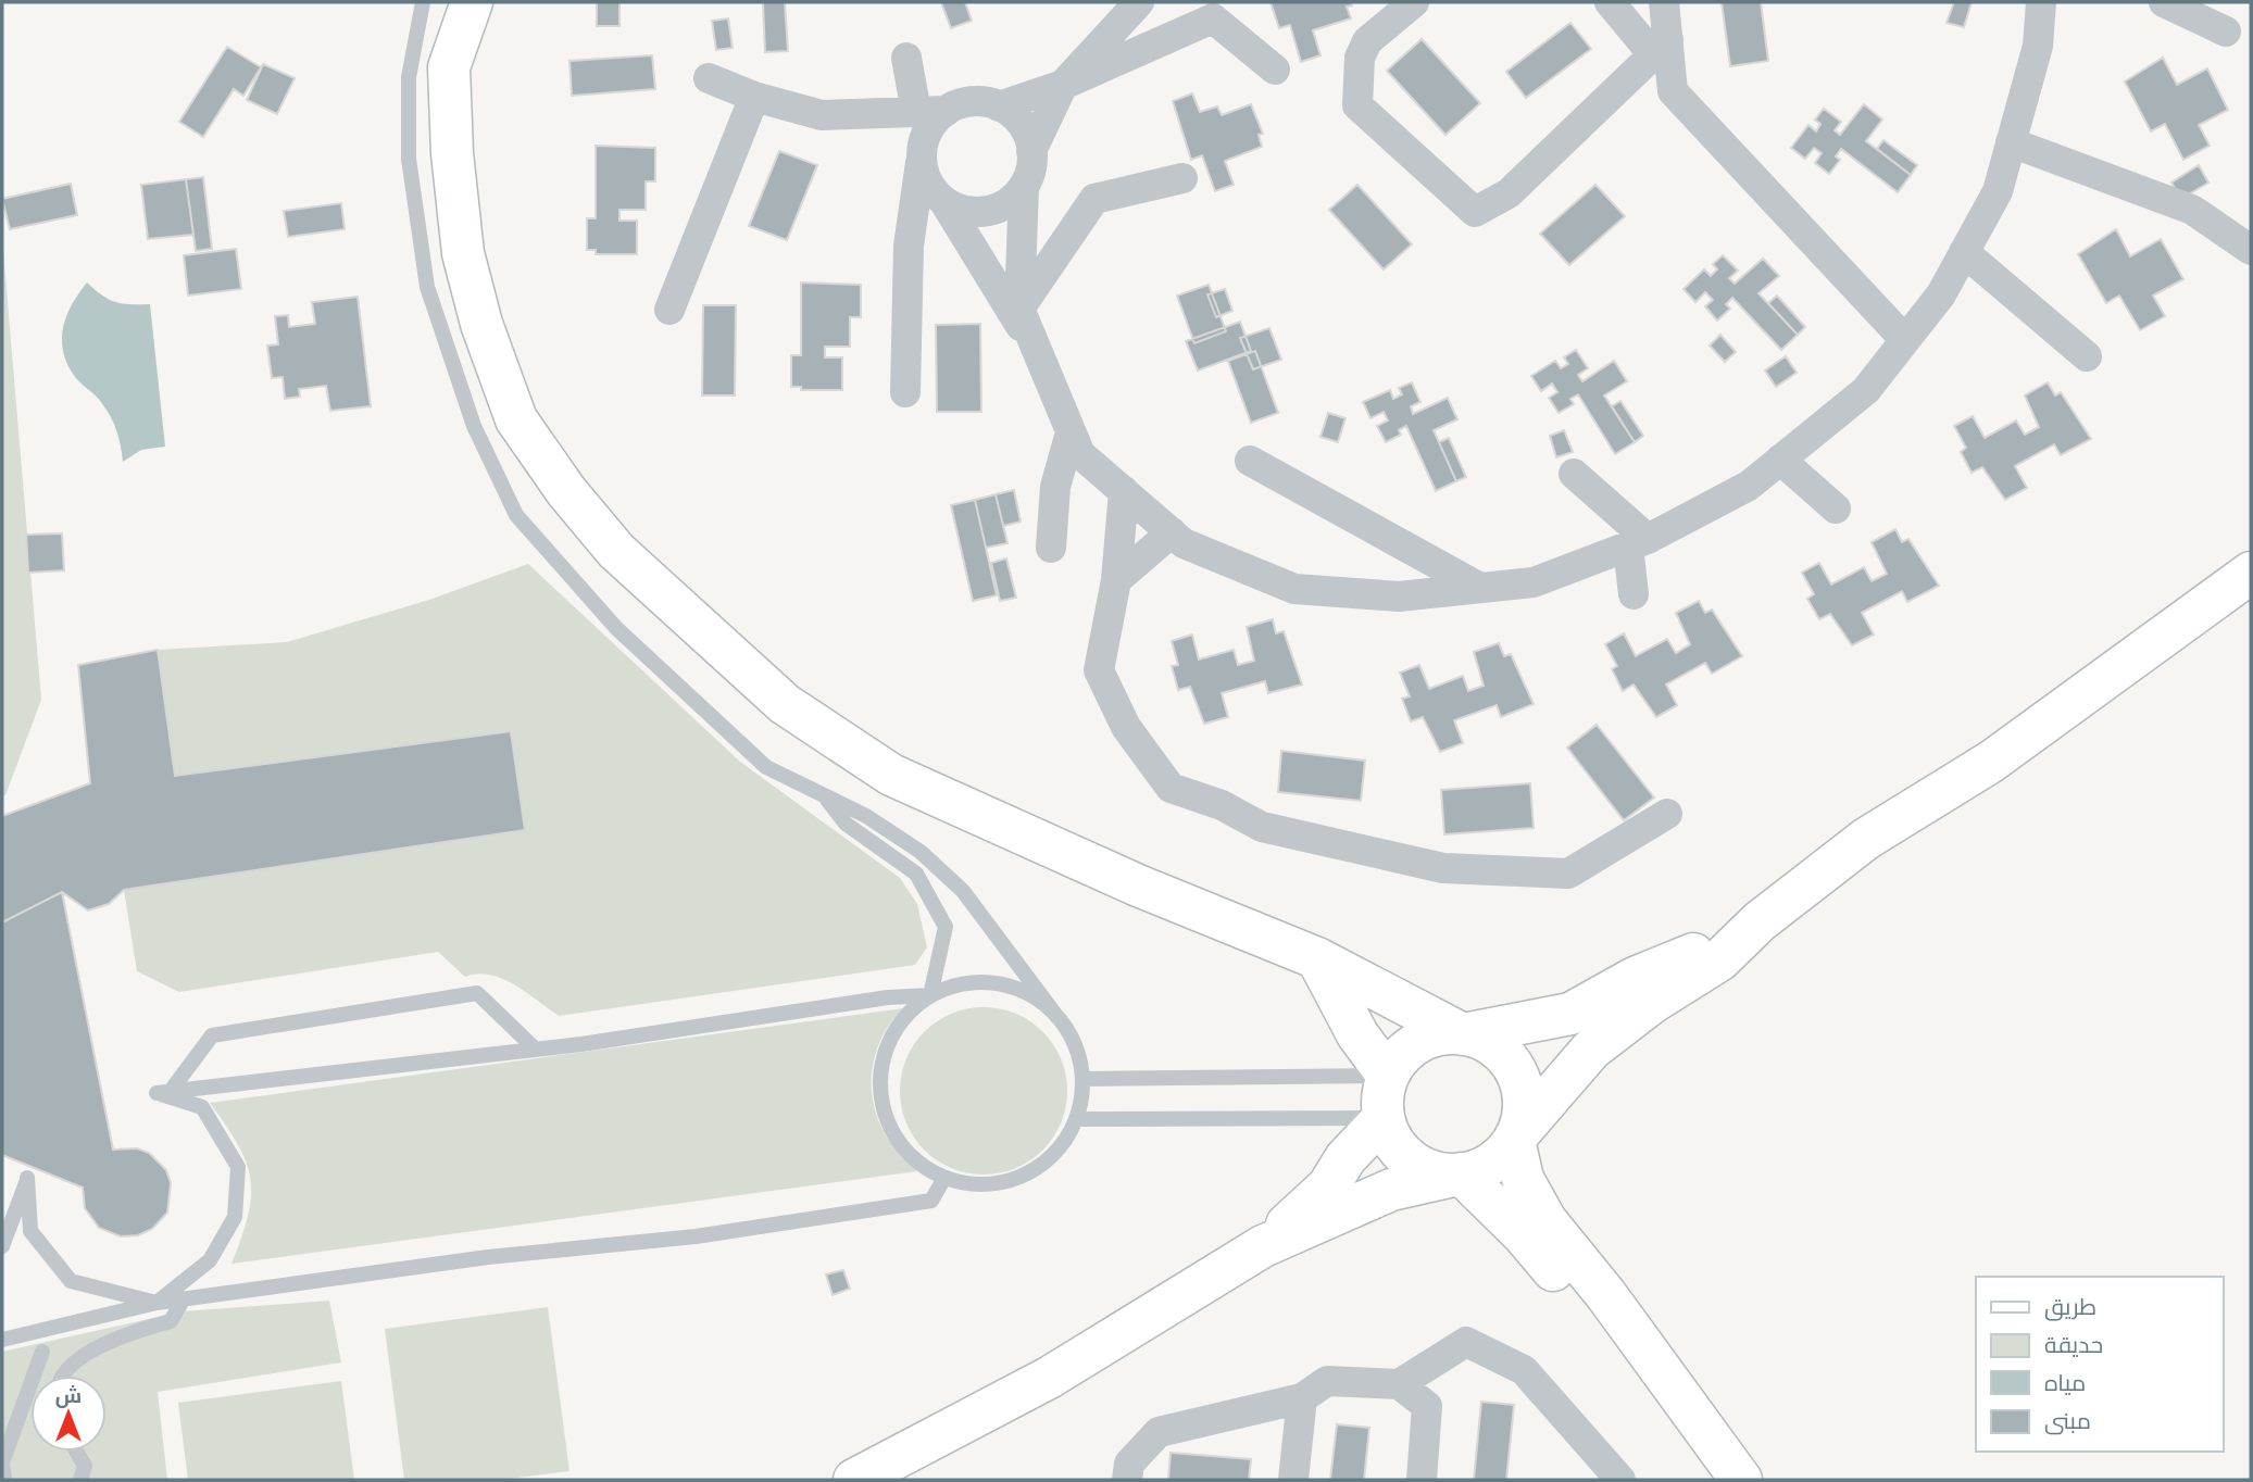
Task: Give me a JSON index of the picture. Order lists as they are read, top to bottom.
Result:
{
  "legend": [
    "طريق",
    "حديقة",
    "مياه",
    "مبنى"
  ],
  "north": "top"
}
